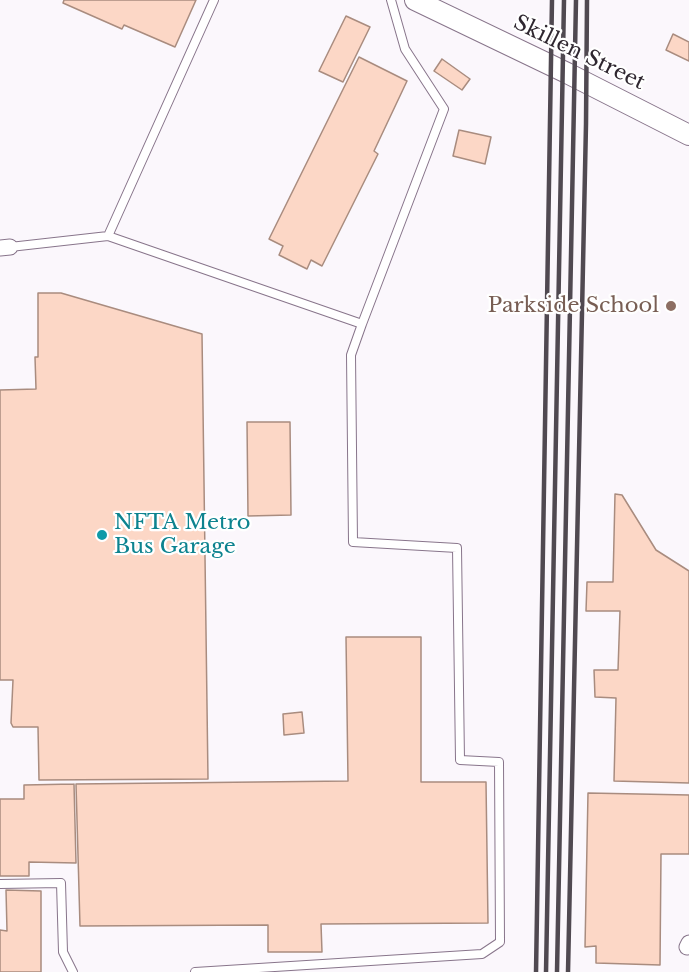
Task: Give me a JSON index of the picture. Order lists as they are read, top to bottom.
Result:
{
  "streets": {
    "street": ["Skillen Street"]
  },
  "places": ["Parkside School", "NFTA Metro Bus Garage"]
}
